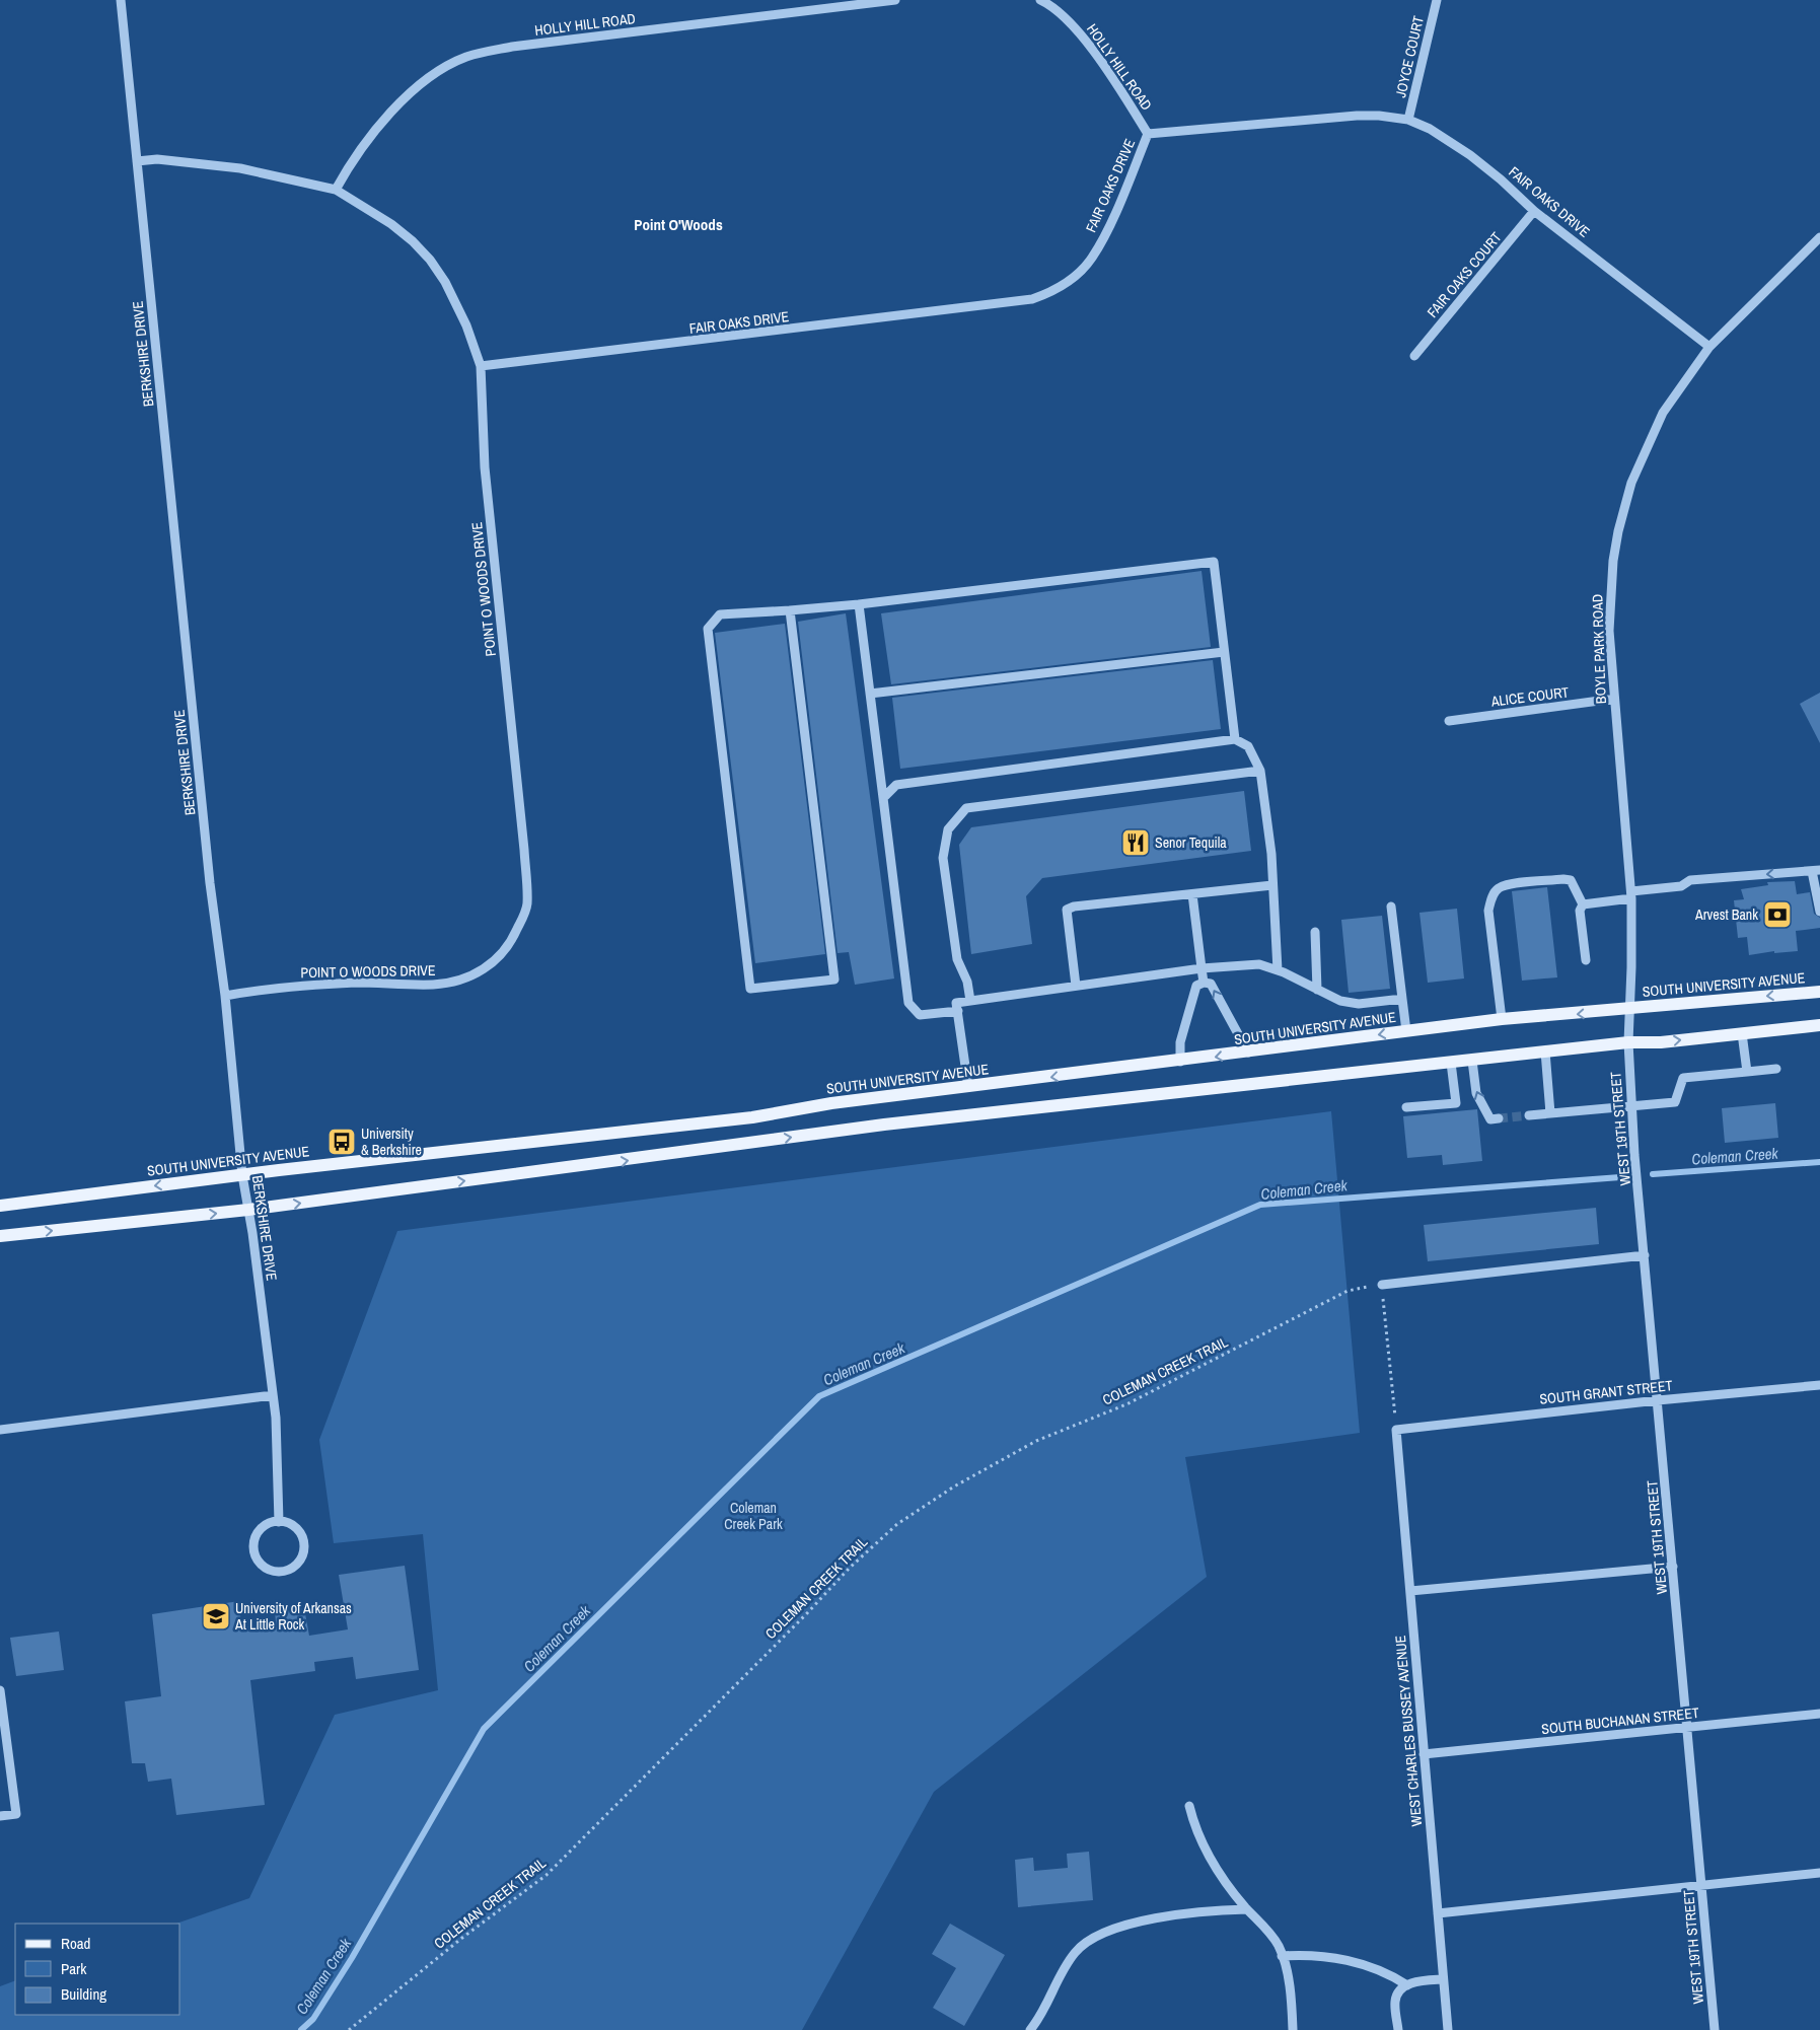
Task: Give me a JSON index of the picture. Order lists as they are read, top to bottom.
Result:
{
  "streets": {
    "main road": ["SOUTH UNIVERSITY AVENUE"],
    "street": [
      "HOLLY HILL ROAD",
      "JOYCE COURT",
      "FAIR OAKS DRIVE",
      "FAIR OAKS COURT",
      "BERKSHIRE DRIVE",
      "POINT O WOODS DRIVE",
      "BOYLE PARK ROAD",
      "ALICE COURT",
      "WEST 19TH STREET",
      "SOUTH GRANT STREET",
      "SOUTH BUCHANAN STREET",
      "WEST CHARLES BUSSEY AVENUE"
    ],
    "path": ["COLEMAN CREEK TRAIL"]
  },
  "crossings": [
    ["HOLLY HILL ROAD", "FAIR OAKS DRIVE"],
    ["HOLLY HILL ROAD", "POINT O WOODS DRIVE"],
    ["JOYCE COURT", "FAIR OAKS DRIVE"],
    ["FAIR OAKS DRIVE", "FAIR OAKS COURT"],
    ["FAIR OAKS DRIVE", "POINT O WOODS DRIVE"],
    ["FAIR OAKS DRIVE", "BOYLE PARK ROAD"],
    ["BERKSHIRE DRIVE", "POINT O WOODS DRIVE"],
    ["BERKSHIRE DRIVE", "SOUTH UNIVERSITY AVENUE"],
    ["BOYLE PARK ROAD", "ALICE COURT"],
    ["BOYLE PARK ROAD", "SOUTH UNIVERSITY AVENUE"],
    ["BOYLE PARK ROAD", "WEST 19TH STREET"],
    ["SOUTH UNIVERSITY AVENUE", "WEST 19TH STREET"],
    ["WEST 19TH STREET", "SOUTH GRANT STREET"],
    ["WEST 19TH STREET", "SOUTH BUCHANAN STREET"],
    ["SOUTH GRANT STREET", "WEST CHARLES BUSSEY AVENUE"],
    ["SOUTH BUCHANAN STREET", "WEST CHARLES BUSSEY AVENUE"]
  ],
  "districts": ["Point O'Woods"],
  "water": ["Coleman Creek"],
  "parks": ["Coleman Creek Park"],
  "places": {
    "restaurant": ["Senor Tequila"],
    "bank": ["Arvest Bank"],
    "bus stop": ["University & Berkshire"],
    "school or university": ["University of Arkansas At Little Rock"]
  },
  "legend": ["Road", "Park", "Building"]
}
